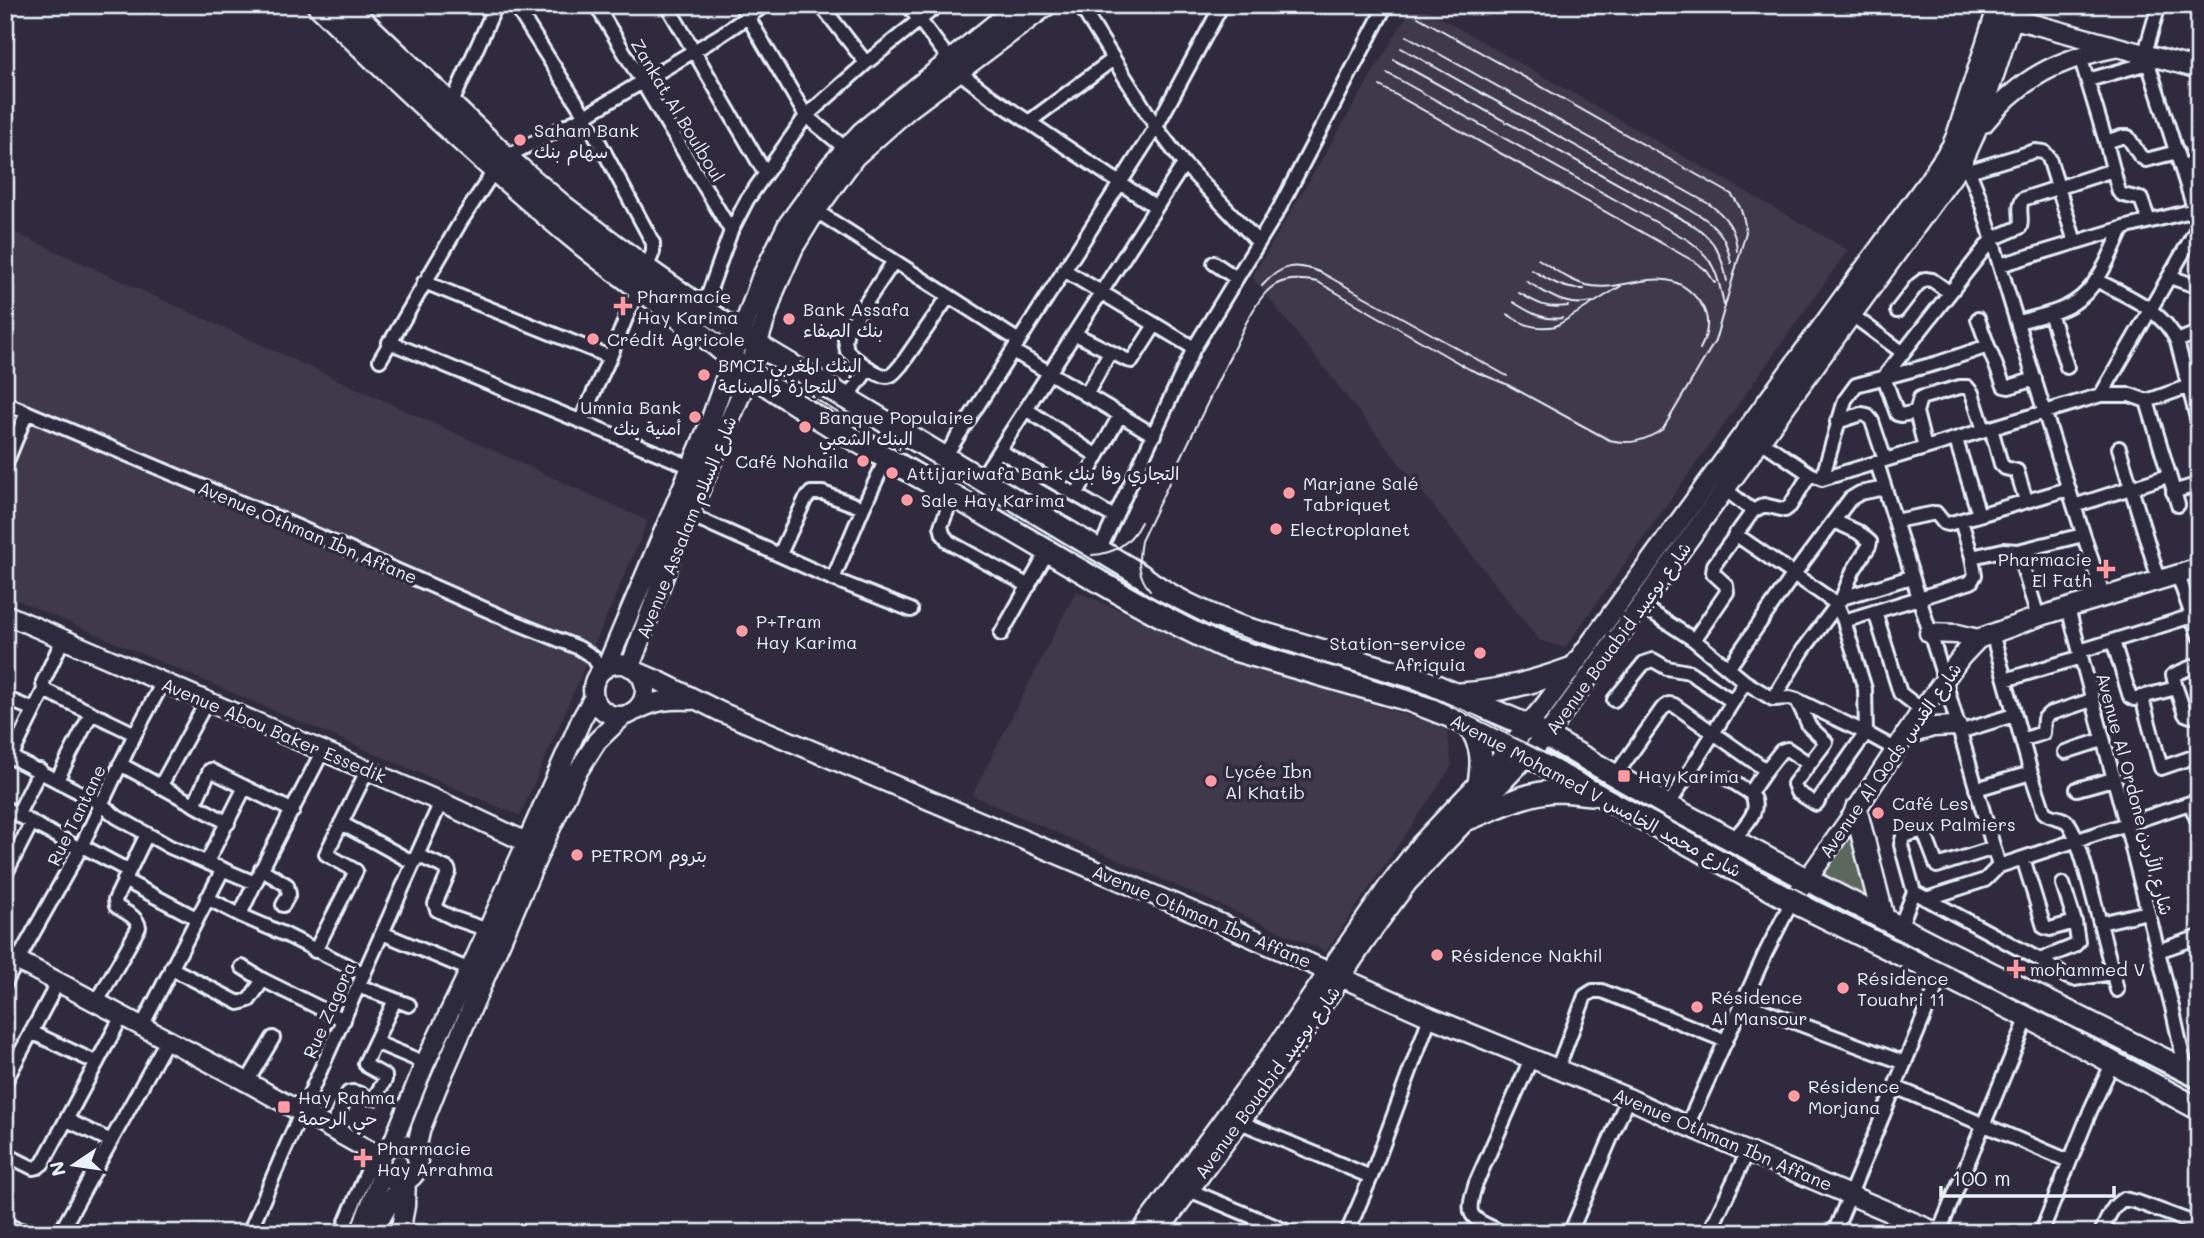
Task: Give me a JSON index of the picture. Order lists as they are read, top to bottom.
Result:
{
  "streets": {
    "main road": ["Avenue Mohamed V شارع محمد الخامس"],
    "street": [
      "Zankat Al Boulboul",
      "Avenue Assalam شارع السلام",
      "Avenue Othman Ibn Affane",
      "Avenue Bouabid شارع بوعبيد",
      "Avenue Abou Baker Essedik",
      "Avenue Al Qods شارع القدس",
      "Avenue Al Ordone شارع الأردن",
      "Rue Tantane",
      "Rue Zagora"
    ]
  },
  "crossings": [
    ["Avenue Assalam شارع السلام", "Avenue Othman Ibn Affane"],
    ["Avenue Assalam شارع السلام", "Avenue Mohamed V شارع محمد الخامس"],
    ["Avenue Othman Ibn Affane", "Avenue Bouabid شارع بوعبيد"],
    ["Avenue Bouabid شارع بوعبيد", "Avenue Mohamed V شارع محمد الخامس"],
    ["Avenue Abou Baker Essedik", "Rue Tantane"],
    ["Avenue Abou Baker Essedik", "Rue Zagora"],
    ["Avenue Al Qods شارع القدس", "Avenue Al Ordone شارع الأردن"],
    ["Avenue Al Qods شارع القدس", "Avenue Mohamed V شارع محمد الخامس"],
    ["Avenue Al Ordone شارع الأردن", "Avenue Mohamed V شارع محمد الخامس"]
  ],
  "places": {
    "other": [
      "Saham Bank سهام بنك",
      "Bank Assafa بنك الصفاء",
      "Crédit Agricole",
      "BMCI البنك المغربي للتجارة والصناعة",
      "Umnia Bank أمنية بنك",
      "Banque Populaire البنك الشعبي",
      "Café Nohaila",
      "Attijariwafa Bank التجاري وفا بنك",
      "Marjane Salé Tabriquet",
      "Sale Hay Karima",
      "Electroplanet",
      "P+Tram Hay Karima",
      "Station-service Afriquia",
      "Lycée Ibn Al Khatib",
      "Café Les Deux Palmiers",
      "PETROM بتروم",
      "Résidence Nakhil",
      "Résidence Touahri 11",
      "Résidence Al Mansour",
      "Résidence Morjana"
    ],
    "health": [
      "Pharmacie Hay Karima",
      "Pharmacie El Fath",
      "mohammed V",
      "Pharmacie Hay Arrahma"
    ],
    "transit": ["Hay Karima", "Hay Rahma حي الرحمة"]
  },
  "scale_bar": "100 m",
  "north": "left"
}
